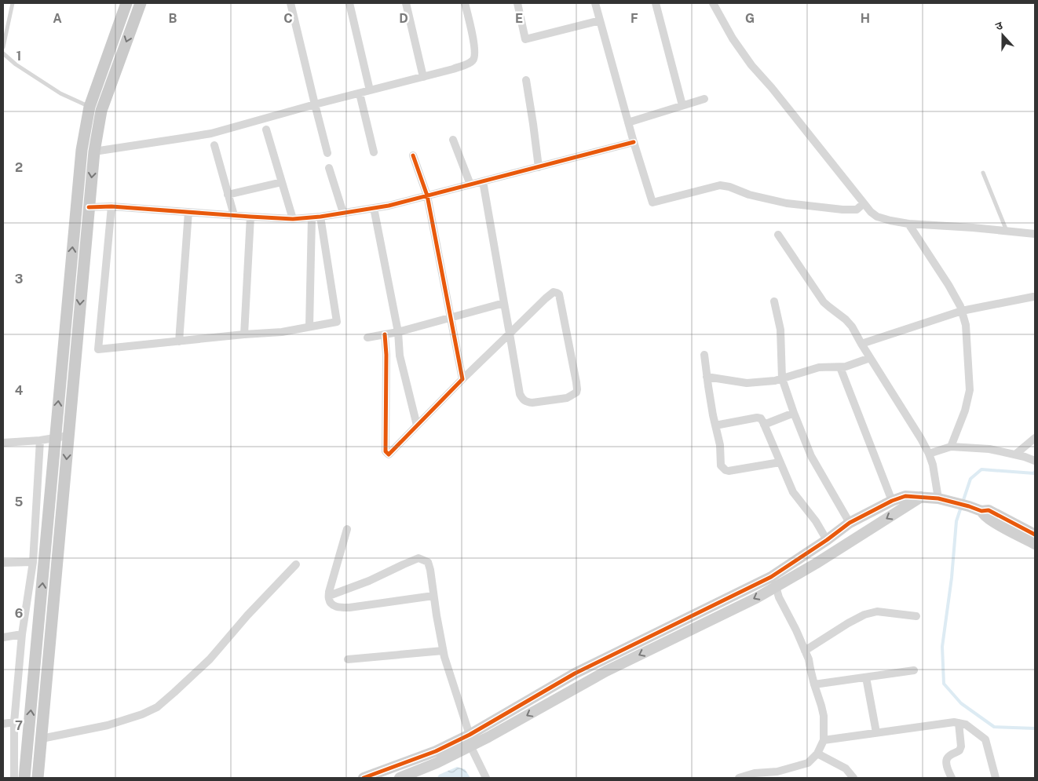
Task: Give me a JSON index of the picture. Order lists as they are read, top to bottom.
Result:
{
  "north": "top",
  "grid": {
    "columns": [
      "A",
      "B",
      "C",
      "D",
      "E",
      "F",
      "G",
      "H"
    ],
    "rows": [
      "1",
      "2",
      "3",
      "4",
      "5",
      "6",
      "7"
    ]
  }
}
